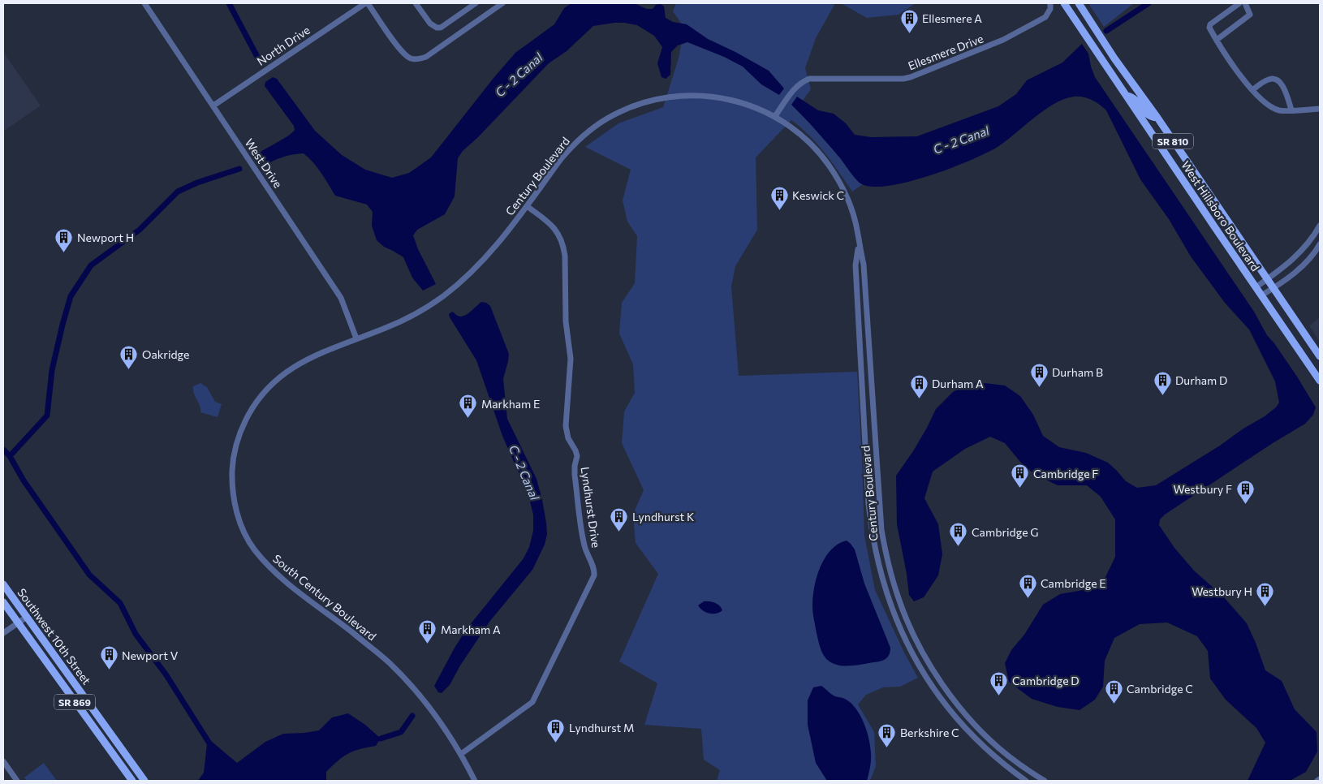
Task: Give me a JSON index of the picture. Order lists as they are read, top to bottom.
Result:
{
  "streets": {
    "main road": [
      "SR 810",
      "West Hillsboro Boulevard",
      "Southwest 10th Street",
      "SR 869"
    ],
    "street": [
      "North Drive",
      "Ellesmere Drive",
      "West Drive",
      "Century Boulevard",
      "Lyndhurst Drive",
      "South Century Boulevard"
    ]
  },
  "crossings": [
    ["North Drive", "West Drive"],
    ["Ellesmere Drive", "Century Boulevard"],
    ["West Drive", "Century Boulevard"],
    ["Century Boulevard", "Lyndhurst Drive"],
    ["Century Boulevard", "South Century Boulevard"],
    ["Lyndhurst Drive", "South Century Boulevard"]
  ],
  "water": ["C - 2 Canal"],
  "places": {
    "building": [
      "Ellesmere A",
      "Keswick C",
      "Newport H",
      "Oakridge",
      "Durham B",
      "Durham D",
      "Durham A",
      "Markham E",
      "Cambridge F",
      "Westbury F",
      "Lyndhurst K",
      "Cambridge G",
      "Cambridge E",
      "Westbury H",
      "Markham A",
      "Newport V",
      "Cambridge D",
      "Cambridge C",
      "Lyndhurst M",
      "Berkshire C"
    ]
  }
}
